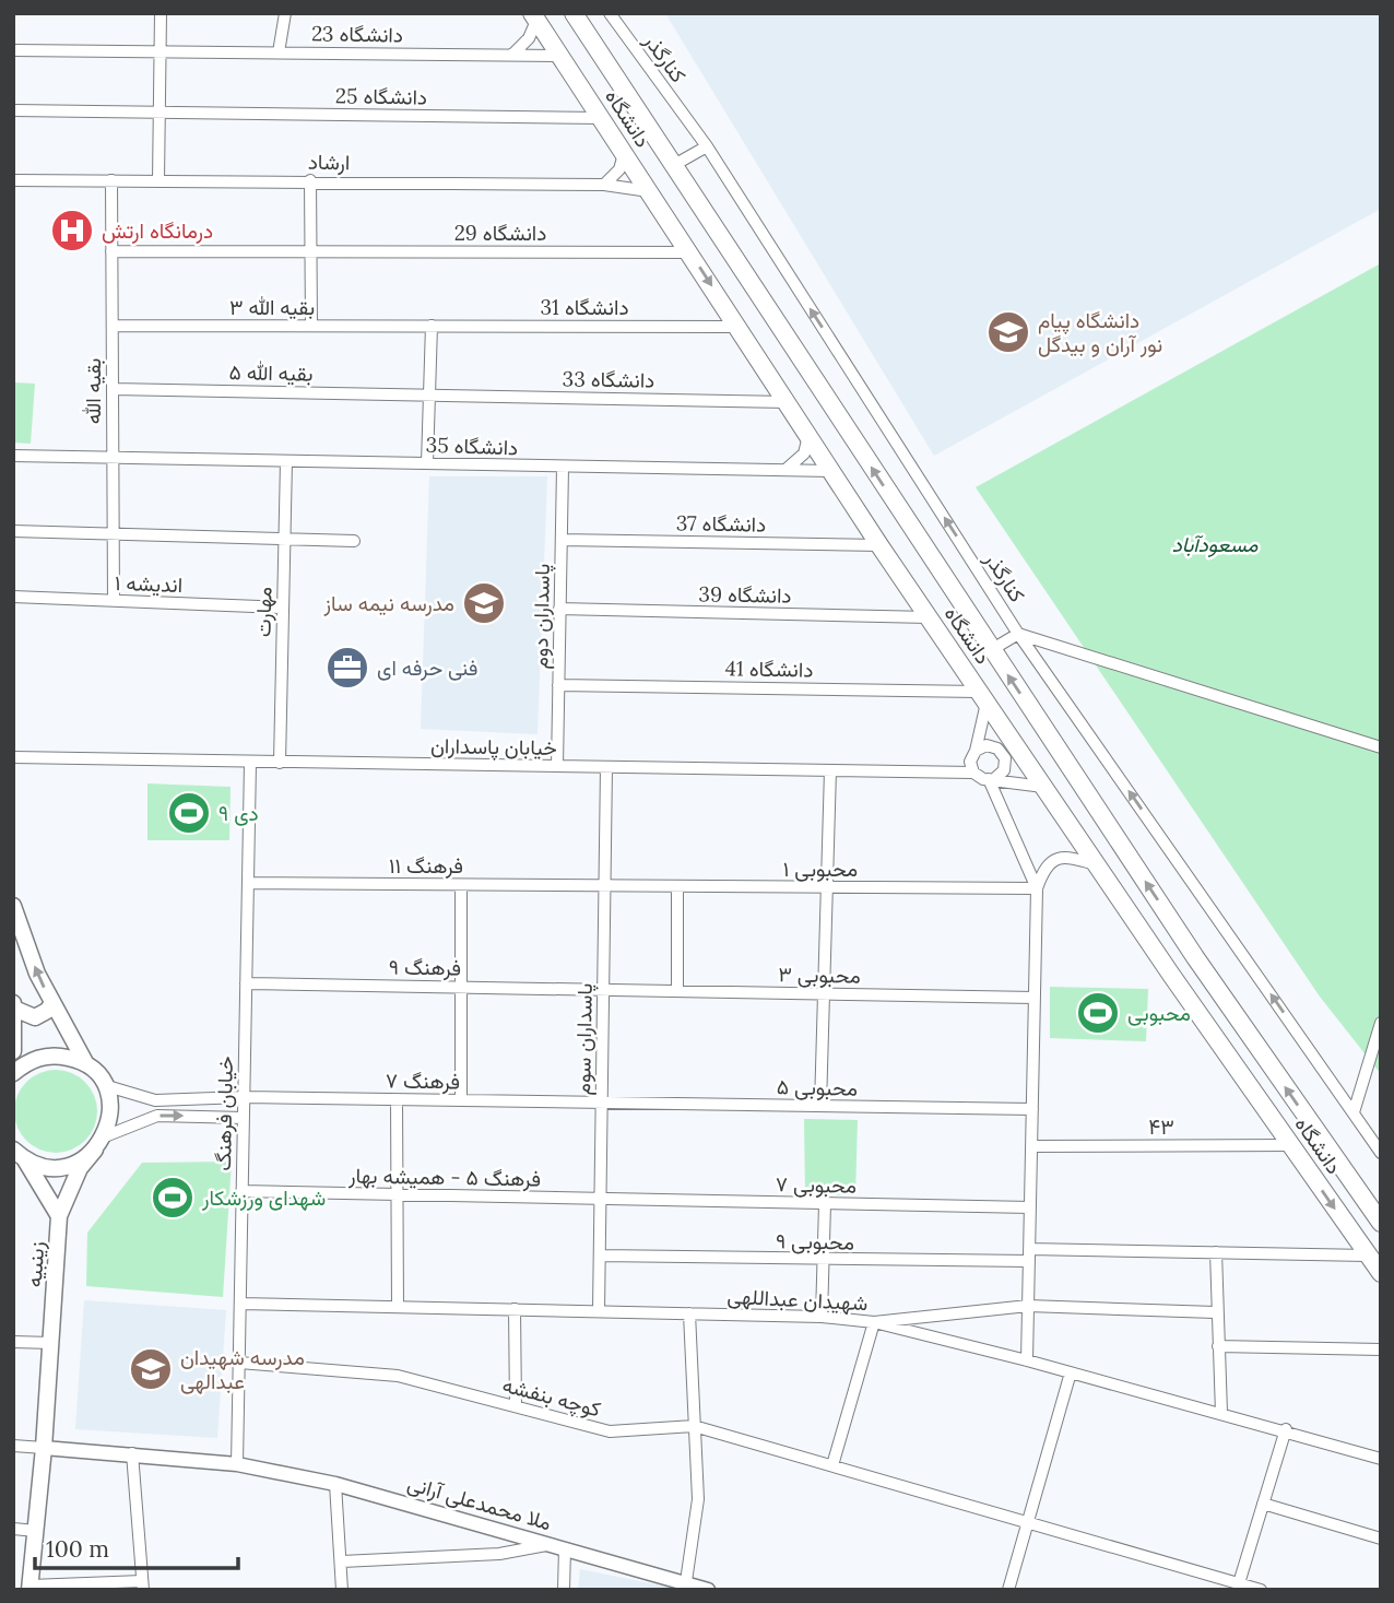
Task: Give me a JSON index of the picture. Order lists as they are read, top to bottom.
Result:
{
  "streets": {
    "main road": ["دانشگاه", "زینبیه"],
    "street": [
      "دانشگاه 23",
      "کنارگذر",
      "دانشگاه 25",
      "ارشاد",
      "دانشگاه 29",
      "بقیه الله ۳",
      "دانشگاه 31",
      "بقیه الله ۵",
      "دانشگاه 33",
      "بقیه الله",
      "دانشگاه 35",
      "دانشگاه 37",
      "اندیشه ۱",
      "دانشگاه 39",
      "مهارت",
      "پاسداران دوم",
      "دانشگاه 41",
      "خیابان پاسداران",
      "فرهنگ ۱۱",
      "محبوبی ۱",
      "فرهنگ ۹",
      "محبوبی ۳",
      "پاسداران سوم",
      "فرهنگ ۷",
      "محبوبی ۵",
      "خیابان فرهنگ",
      "۴۳",
      "فرهنگ ۵ - همیشه بهار",
      "محبوبی ۷",
      "محبوبی ۹",
      "شهیدان عبداللهی",
      "کوچه بنفشه",
      "ملا محمدعلی آرانی"
    ]
  },
  "crossings": [
    ["دانشگاه 23", "دانشگاه"],
    ["دانشگاه 25", "دانشگاه"],
    ["دانشگاه", "ارشاد"],
    ["دانشگاه", "دانشگاه 29"],
    ["دانشگاه", "دانشگاه 31"],
    ["دانشگاه", "دانشگاه 33"],
    ["دانشگاه", "دانشگاه 35"],
    ["دانشگاه", "دانشگاه 37"],
    ["دانشگاه", "دانشگاه 39"],
    ["دانشگاه", "دانشگاه 41"],
    ["دانشگاه", "۴۳"],
    ["دانشگاه", "محبوبی ۹"],
    ["ارشاد", "بقیه الله"],
    ["دانشگاه 29", "بقیه الله"],
    ["بقیه الله ۳", "دانشگاه 31"],
    ["بقیه الله ۳", "بقیه الله"],
    ["بقیه الله ۵", "دانشگاه 33"],
    ["بقیه الله ۵", "بقیه الله"],
    ["بقیه الله", "دانشگاه 35"],
    ["بقیه الله", "اندیشه ۱"],
    ["دانشگاه 35", "مهارت"],
    ["دانشگاه 35", "پاسداران دوم"],
    ["دانشگاه 37", "پاسداران دوم"],
    ["اندیشه ۱", "مهارت"],
    ["دانشگاه 39", "پاسداران دوم"],
    ["مهارت", "خیابان پاسداران"],
    ["پاسداران دوم", "دانشگاه 41"],
    ["پاسداران دوم", "خیابان پاسداران"],
    ["خیابان پاسداران", "پاسداران سوم"],
    ["خیابان پاسداران", "خیابان فرهنگ"],
    ["فرهنگ ۱۱", "محبوبی ۱"],
    ["فرهنگ ۱۱", "پاسداران سوم"],
    ["فرهنگ ۱۱", "خیابان فرهنگ"],
    ["محبوبی ۱", "پاسداران سوم"],
    ["فرهنگ ۹", "محبوبی ۳"],
    ["فرهنگ ۹", "پاسداران سوم"],
    ["فرهنگ ۹", "خیابان فرهنگ"],
    ["محبوبی ۳", "پاسداران سوم"],
    ["پاسداران سوم", "فرهنگ ۷"],
    ["پاسداران سوم", "محبوبی ۵"],
    ["پاسداران سوم", "فرهنگ ۵ - همیشه بهار"],
    ["پاسداران سوم", "محبوبی ۷"],
    ["پاسداران سوم", "محبوبی ۹"],
    ["پاسداران سوم", "شهیدان عبداللهی"],
    ["فرهنگ ۷", "محبوبی ۵"],
    ["فرهنگ ۷", "خیابان فرهنگ"],
    ["خیابان فرهنگ", "فرهنگ ۵ - همیشه بهار"],
    ["خیابان فرهنگ", "شهیدان عبداللهی"],
    ["خیابان فرهنگ", "کوچه بنفشه"],
    ["خیابان فرهنگ", "ملا محمدعلی آرانی"],
    ["فرهنگ ۵ - همیشه بهار", "محبوبی ۷"],
    ["زینبیه", "ملا محمدعلی آرانی"]
  ],
  "one_way": ["کنارگذر"],
  "parks": ["مسعودآباد"],
  "places": {
    "hospital": ["درمانگاه ارتش"],
    "school or university": ["دانشگاه پیام نور آران و بیدگل", "مدرسه نیمه ساز", "مدرسه شهیدان عبدالهی"],
    "office": ["فنی حرفه ای"],
    "sports": ["۹ دی", "محبوبی", "شهدای ورزشکار"]
  },
  "scale_bar": "100 m"
}
